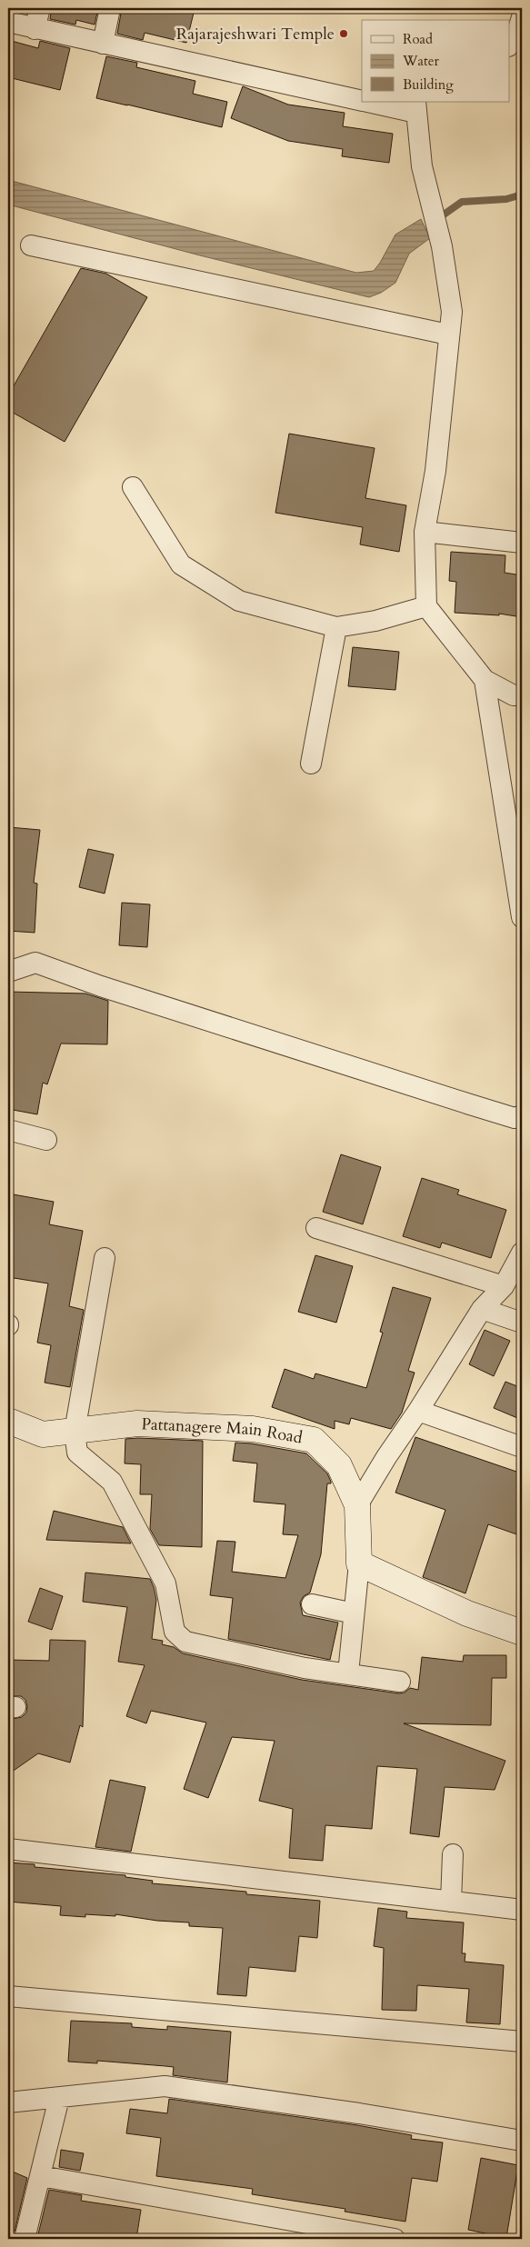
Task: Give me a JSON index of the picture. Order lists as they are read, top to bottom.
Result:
{
  "streets": {
    "street": ["Pattanagere Main Road"]
  },
  "places": ["Rajarajeshwari Temple"],
  "legend": ["Road", "Water", "Building"]
}
